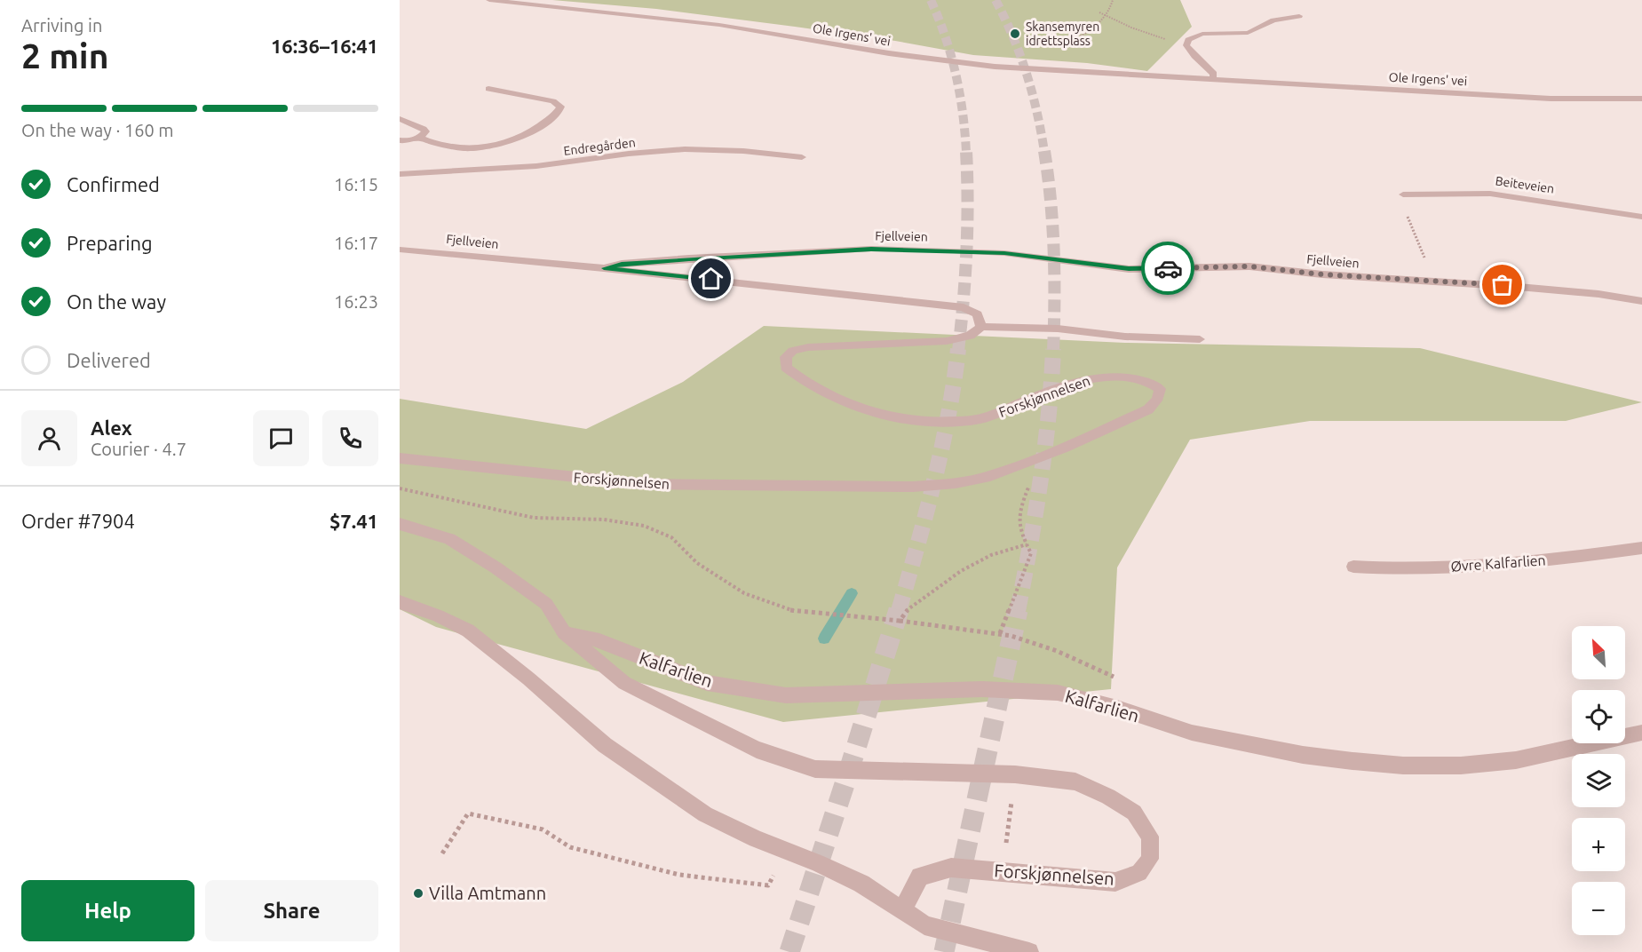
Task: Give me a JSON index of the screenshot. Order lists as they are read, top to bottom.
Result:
{
  "streets": {
    "street": [
      "Ole Irgens' vei",
      "Endregården",
      "Beiteveien",
      "Fjellveien",
      "Forskjønnelsen",
      "Øvre Kalfarlien",
      "Kalfarlien"
    ]
  },
  "crossings": [
    ["Forskjønnelsen", "Kalfarlien"]
  ],
  "places": ["Skansemyren idrettsplass", "Villa Amtmann"],
  "north": "top left",
  "page": {
    "heading": ["2 min", "Arriving in", "16:36–16:41"],
    "panel": [
      "Alex",
      "Courier · 4.7",
      "Order #7904",
      "$7.41"
    ],
    "bar": "On the way · 160 m",
    "list": [
      ["Confirmed", "16:15"],
      ["Preparing", "16:17"],
      ["On the way", "16:23"],
      "Delivered"
    ],
    "map_buttons": ["+", "−"],
    "buttons": ["Help", "Share"]
  }
}
